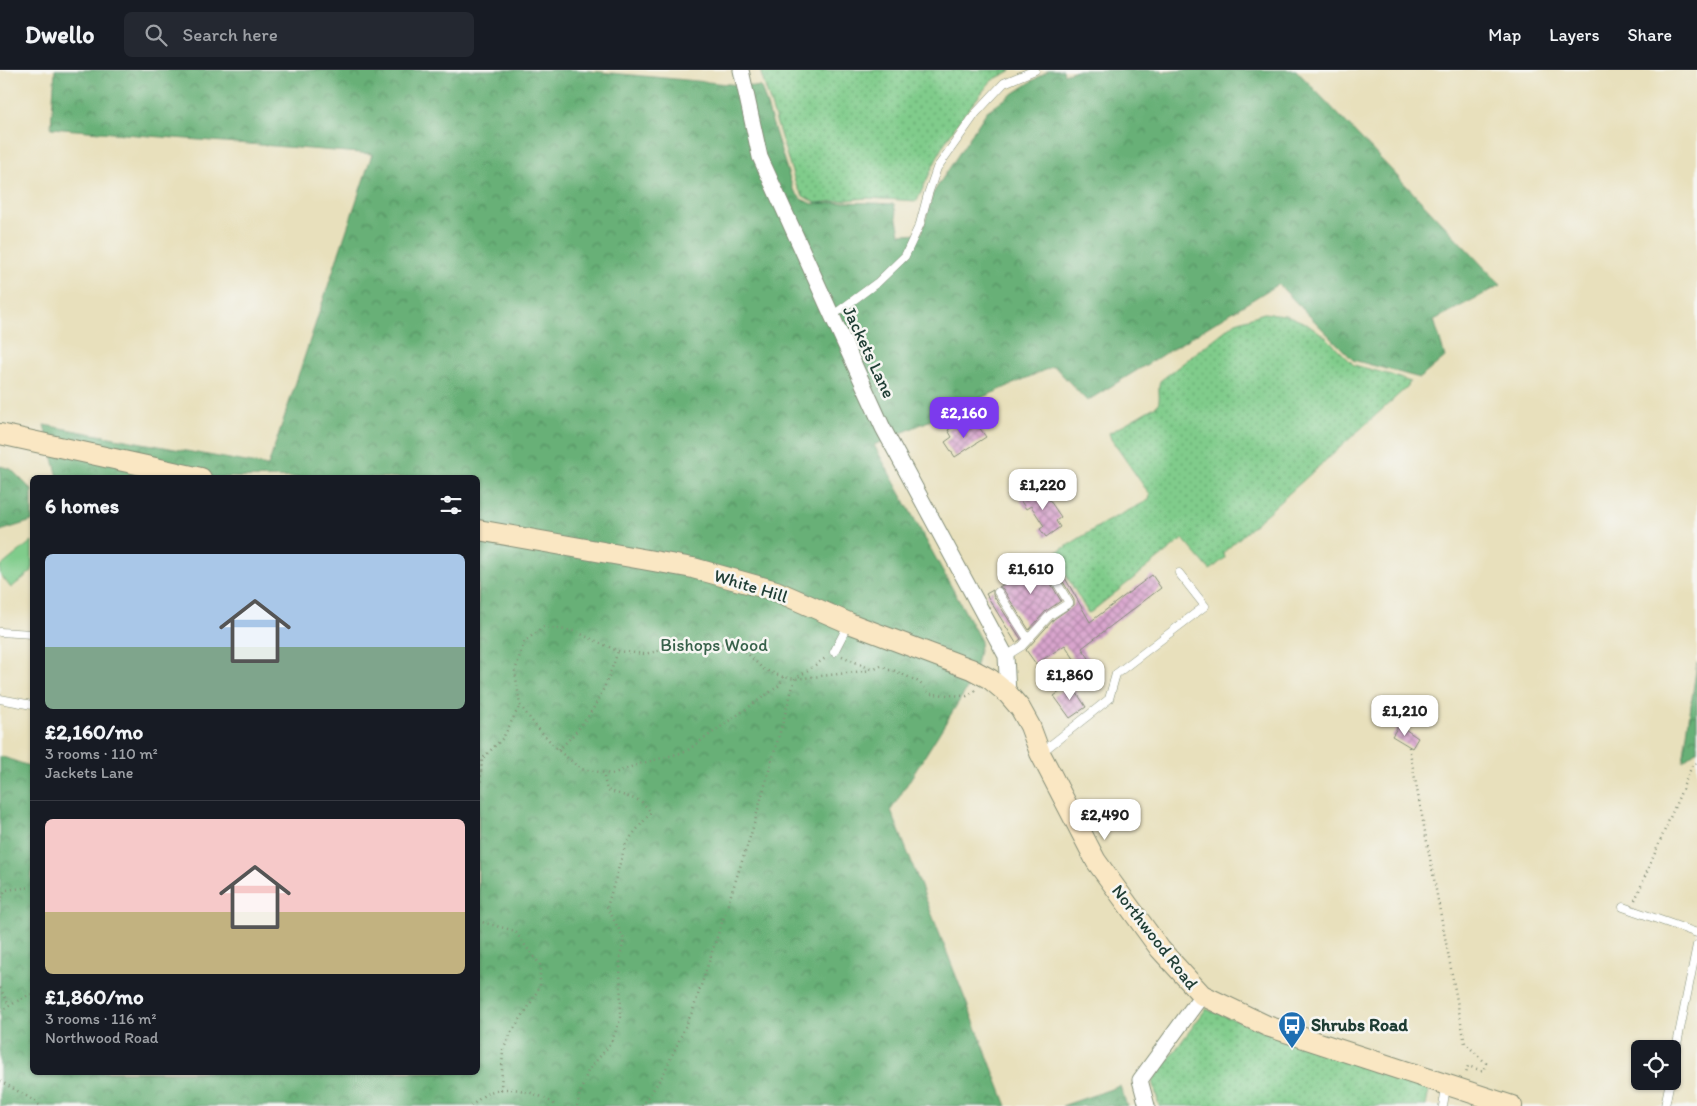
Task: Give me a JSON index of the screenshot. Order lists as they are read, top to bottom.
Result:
{
  "streets": {
    "street": ["Jackets Lane", "White Hill", "Northwood Road"]
  },
  "crossings": [
    ["Jackets Lane", "White Hill"],
    ["Jackets Lane", "Northwood Road"],
    ["White Hill", "Northwood Road"]
  ],
  "parks": ["Bishops Wood"],
  "places": {
    "bus stop": ["Shrubs Road"]
  },
  "page": {
    "header": "Dwello",
    "search": "Search here",
    "nav": ["Map", "Layers", "Share"],
    "price": [
      "£2,160",
      "£1,220",
      "£1,610",
      "£1,860",
      "£1,210",
      "£2,490"
    ],
    "heading": "6 homes",
    "list": [
      {
        "name": "£2,160/mo",
        "note": "3 rooms · 110 m² · Jackets Lane"
      },
      {
        "name": "£1,860/mo",
        "note": "3 rooms · 116 m² · Northwood Road"
      }
    ]
  }
}
